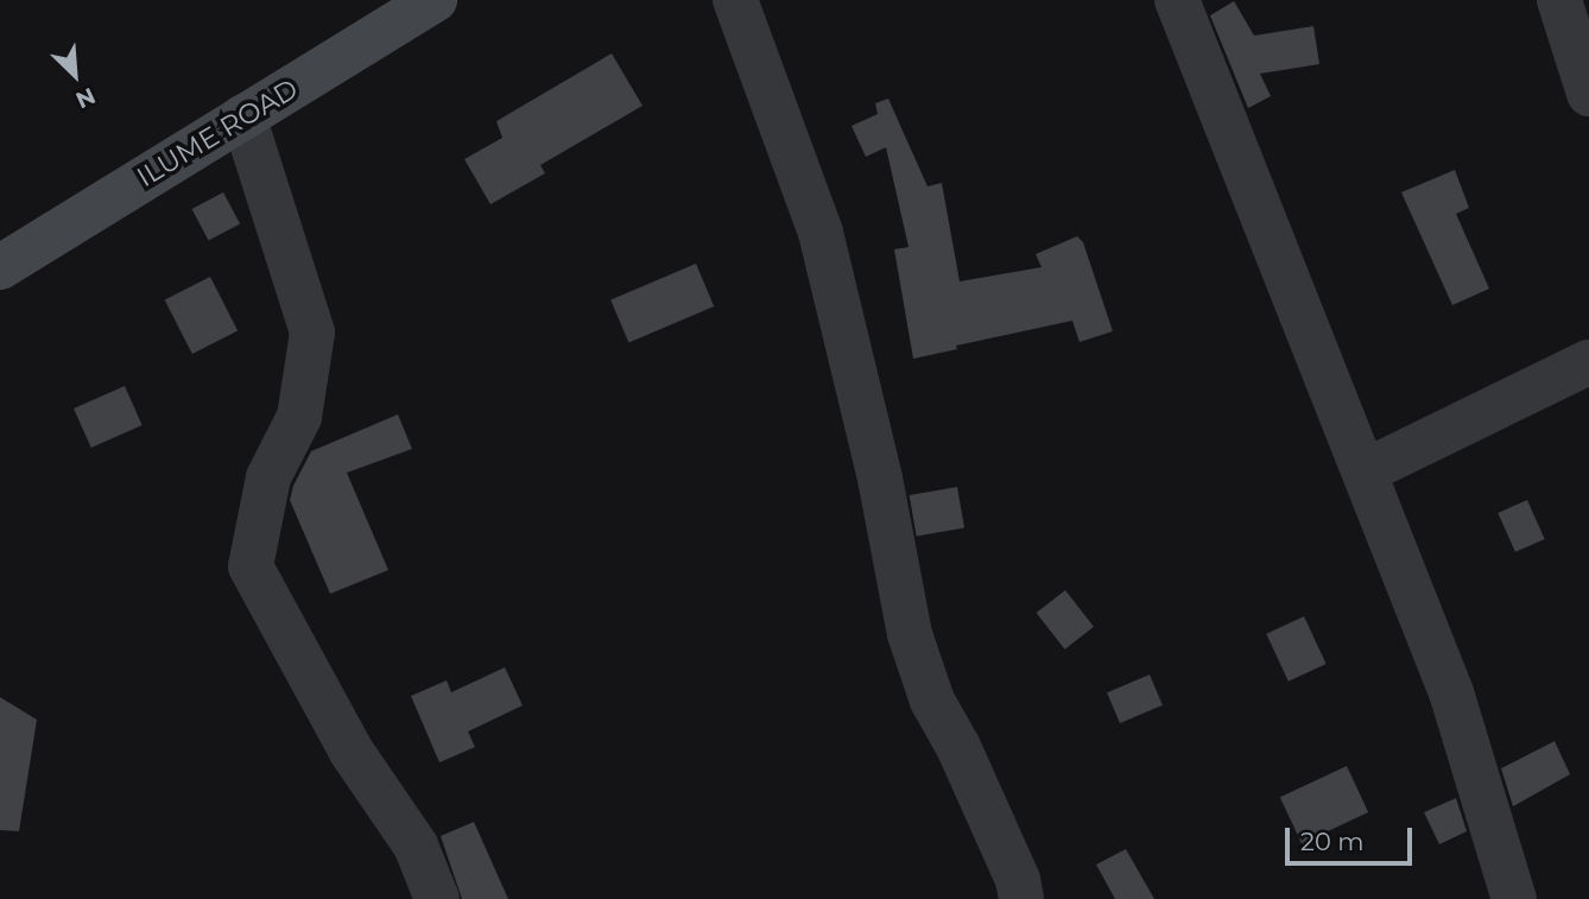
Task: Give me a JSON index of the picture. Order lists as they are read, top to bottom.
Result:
{
  "streets": {
    "street": ["ILUME ROAD"]
  },
  "scale_bar": "20 m",
  "north": "bottom right"
}
